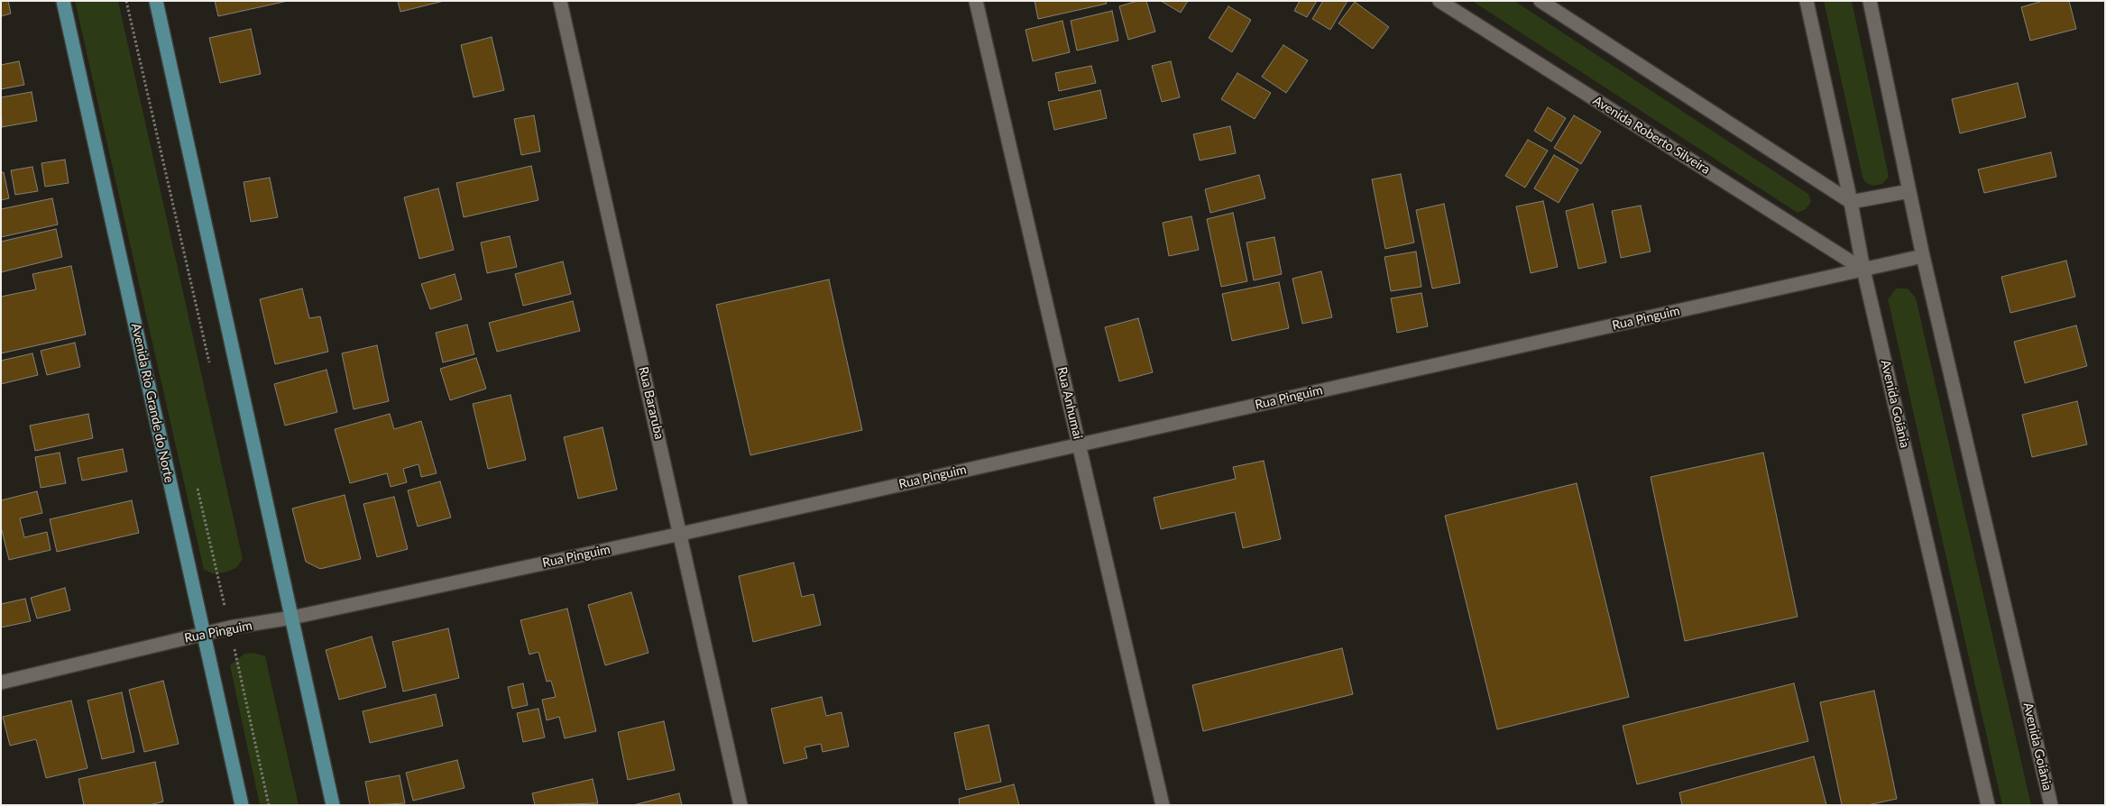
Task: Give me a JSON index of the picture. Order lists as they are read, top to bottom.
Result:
{
  "streets": {
    "main road": ["Avenida Rio Grande do Norte"],
    "street": [
      "Avenida Roberto Silveira",
      "Rua Pinguim",
      "Rua Bararuba",
      "Rua Anhumai",
      "Avenida Goiânia"
    ]
  },
  "crossings": [
    ["Avenida Roberto Silveira", "Rua Pinguim"],
    ["Avenida Roberto Silveira", "Avenida Goiânia"],
    ["Rua Pinguim", "Avenida Rio Grande do Norte"],
    ["Rua Pinguim", "Rua Bararuba"],
    ["Rua Pinguim", "Rua Anhumai"],
    ["Rua Pinguim", "Avenida Goiânia"]
  ]
}
